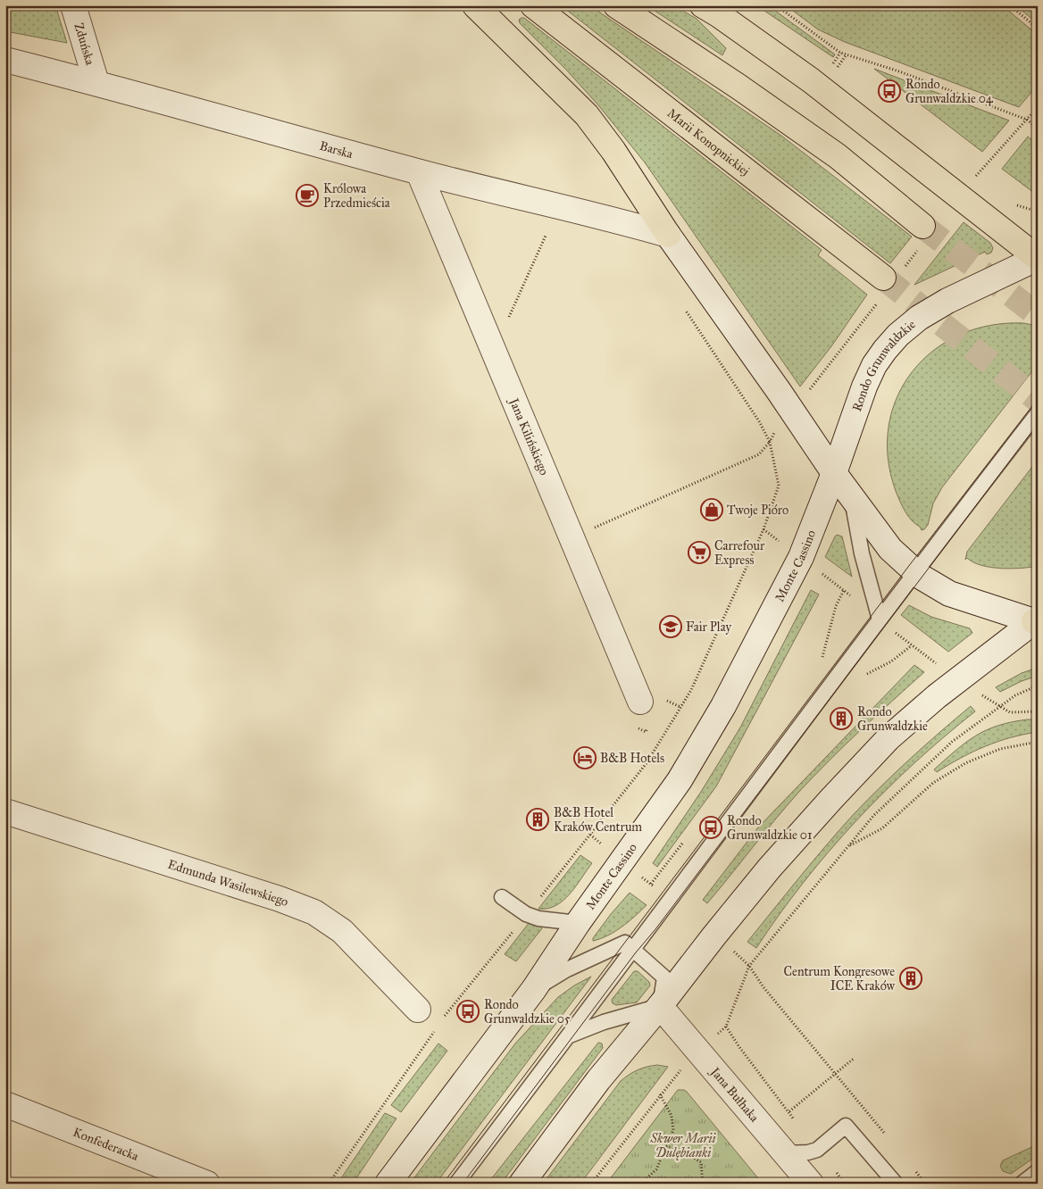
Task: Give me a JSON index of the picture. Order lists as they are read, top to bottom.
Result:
{
  "streets": {
    "main road": [
      "Zduńska",
      "Marii Konopnickiej",
      "Barska",
      "Rondo Grunwaldzkie",
      "Jana Kilińskiego",
      "Monte Cassino",
      "Edmunda Wasilewskiego",
      "Jana Bułhaka",
      "Konfederacka"
    ]
  },
  "crossings": [
    ["Zduńska", "Barska"],
    ["Barska", "Jana Kilińskiego"],
    ["Rondo Grunwaldzkie", "Monte Cassino"]
  ],
  "parks": ["Skwer Marii Dulębianki"],
  "places": {
    "bus stop": ["Rondo Grunwaldzkie 04", "Rondo Grunwaldzkie 01", "Rondo Grunwaldzkie 05"],
    "cafe": ["Królowa Przedmieścia"],
    "shop": ["Twoje Pióro"],
    "supermarket": ["Carrefour Express"],
    "school or university": ["Fair Play"],
    "building": ["Rondo Grunwaldzkie", "B&B Hotel Kraków Centrum", "Centrum Kongresowe ICE Kraków"],
    "hotel": ["B&B Hotels"]
  }
}
